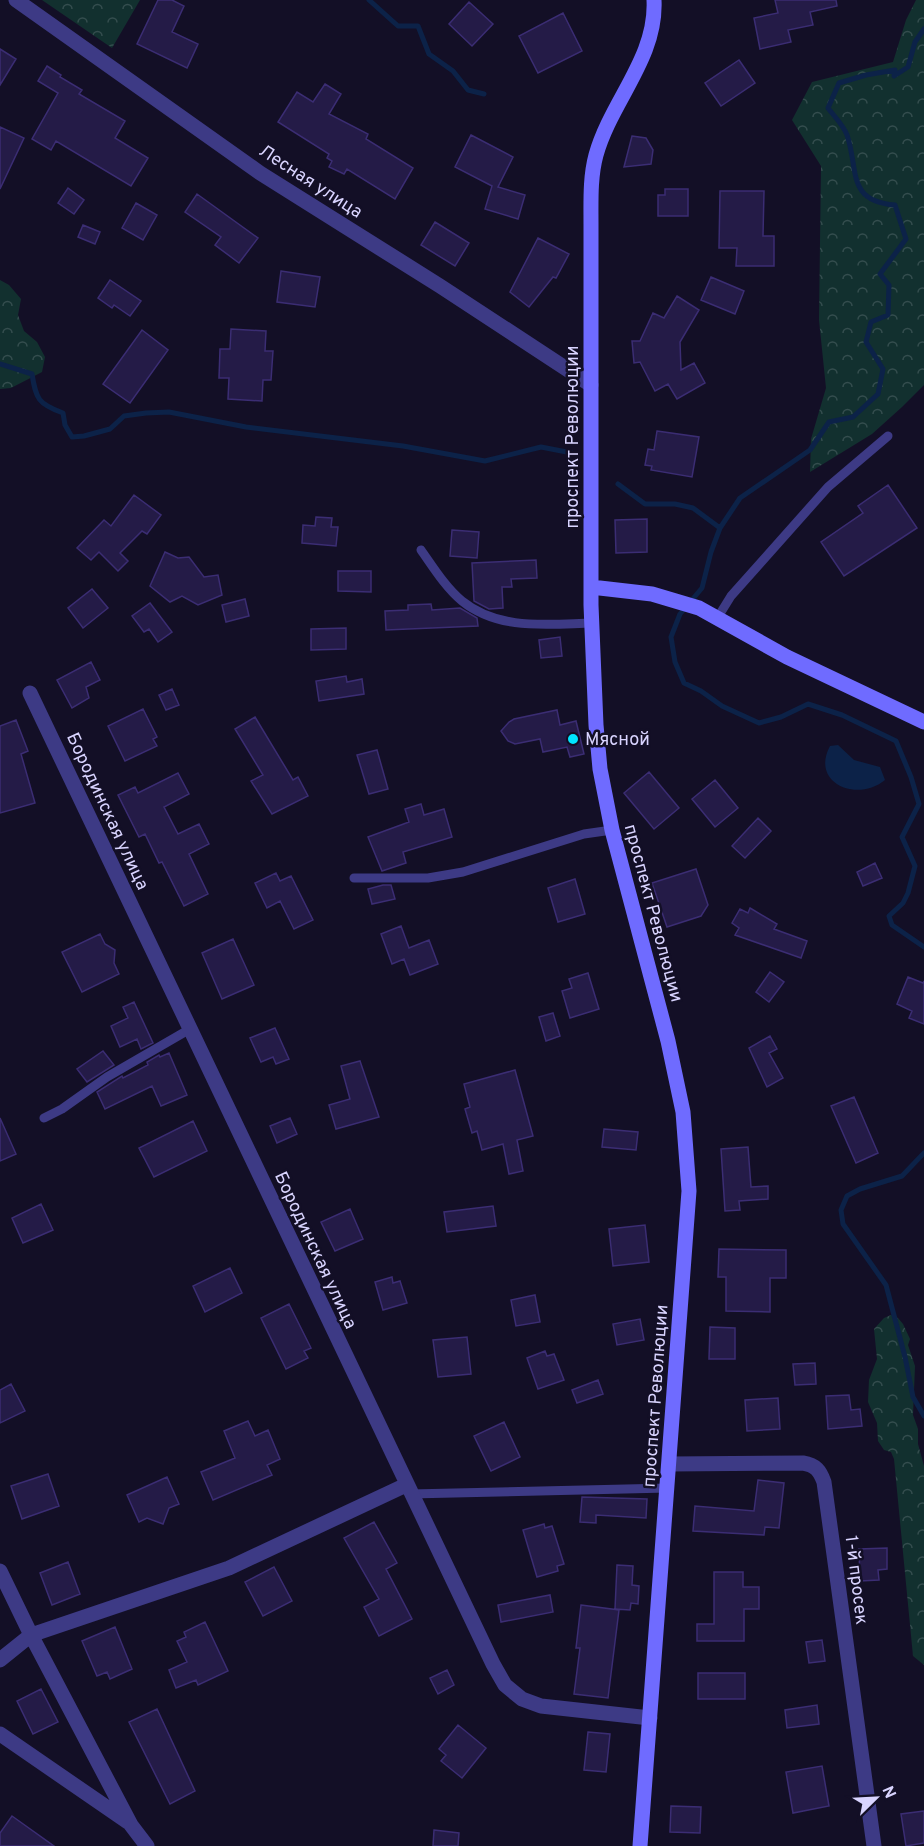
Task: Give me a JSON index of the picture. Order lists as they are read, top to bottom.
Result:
{
  "streets": {
    "street": [
      "Лесная улица",
      "проспект Революции",
      "Бородинская улица",
      "1-й просек"
    ]
  },
  "crossings": [
    ["Лесная улица", "проспект Революции"],
    ["проспект Революции", "Бородинская улица"],
    ["проспект Революции", "1-й просек"]
  ],
  "places": ["Мясной"],
  "north": "top right"
}
